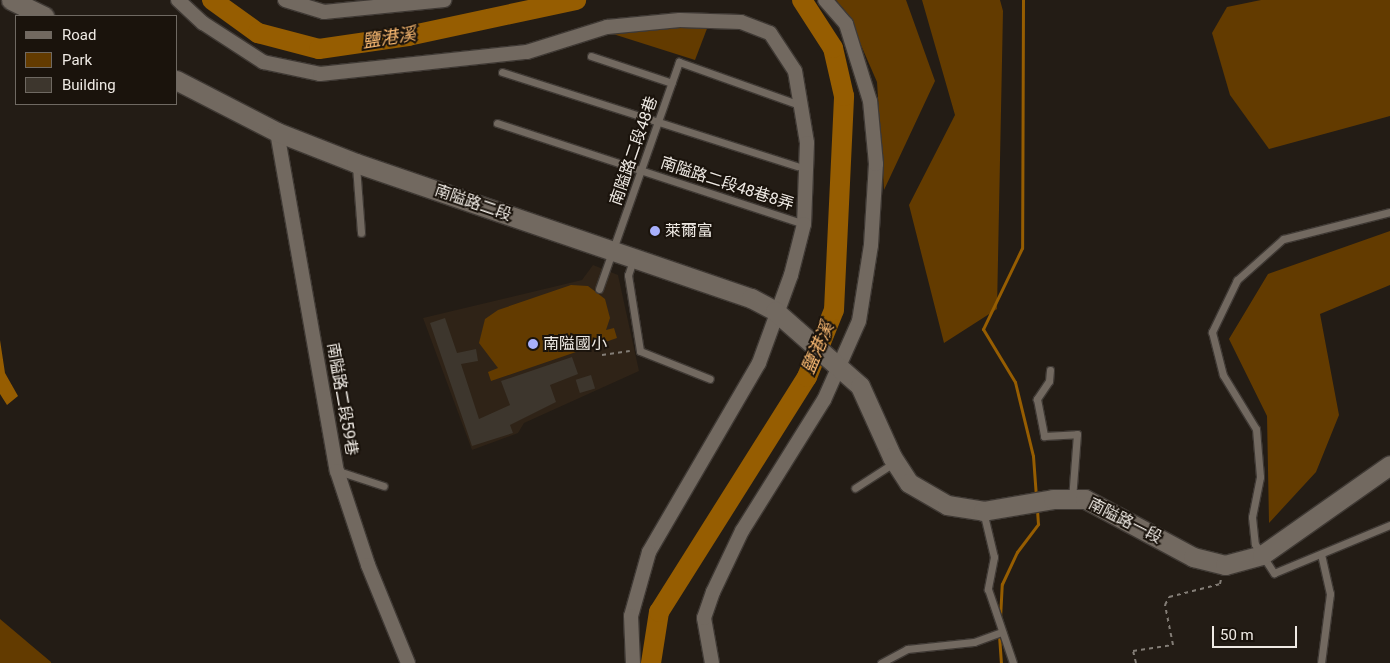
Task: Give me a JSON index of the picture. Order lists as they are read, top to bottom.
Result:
{
  "streets": {
    "street": ["南隘路二段", "南隘路二段59巷", "南隘路一段"],
    "lane": ["南隘路二段48巷", "南隘路二段48巷8弄"]
  },
  "crossings": [
    ["南隘路二段48巷", "南隘路二段48巷8弄"],
    ["南隘路二段48巷", "南隘路二段"],
    ["南隘路二段", "南隘路二段59巷"],
    ["南隘路二段", "南隘路一段"]
  ],
  "water": ["鹽港溪"],
  "places": ["萊爾富", "南隘國小"],
  "legend": ["Road", "Park", "Building"],
  "scale_bar": "50 m"
}
